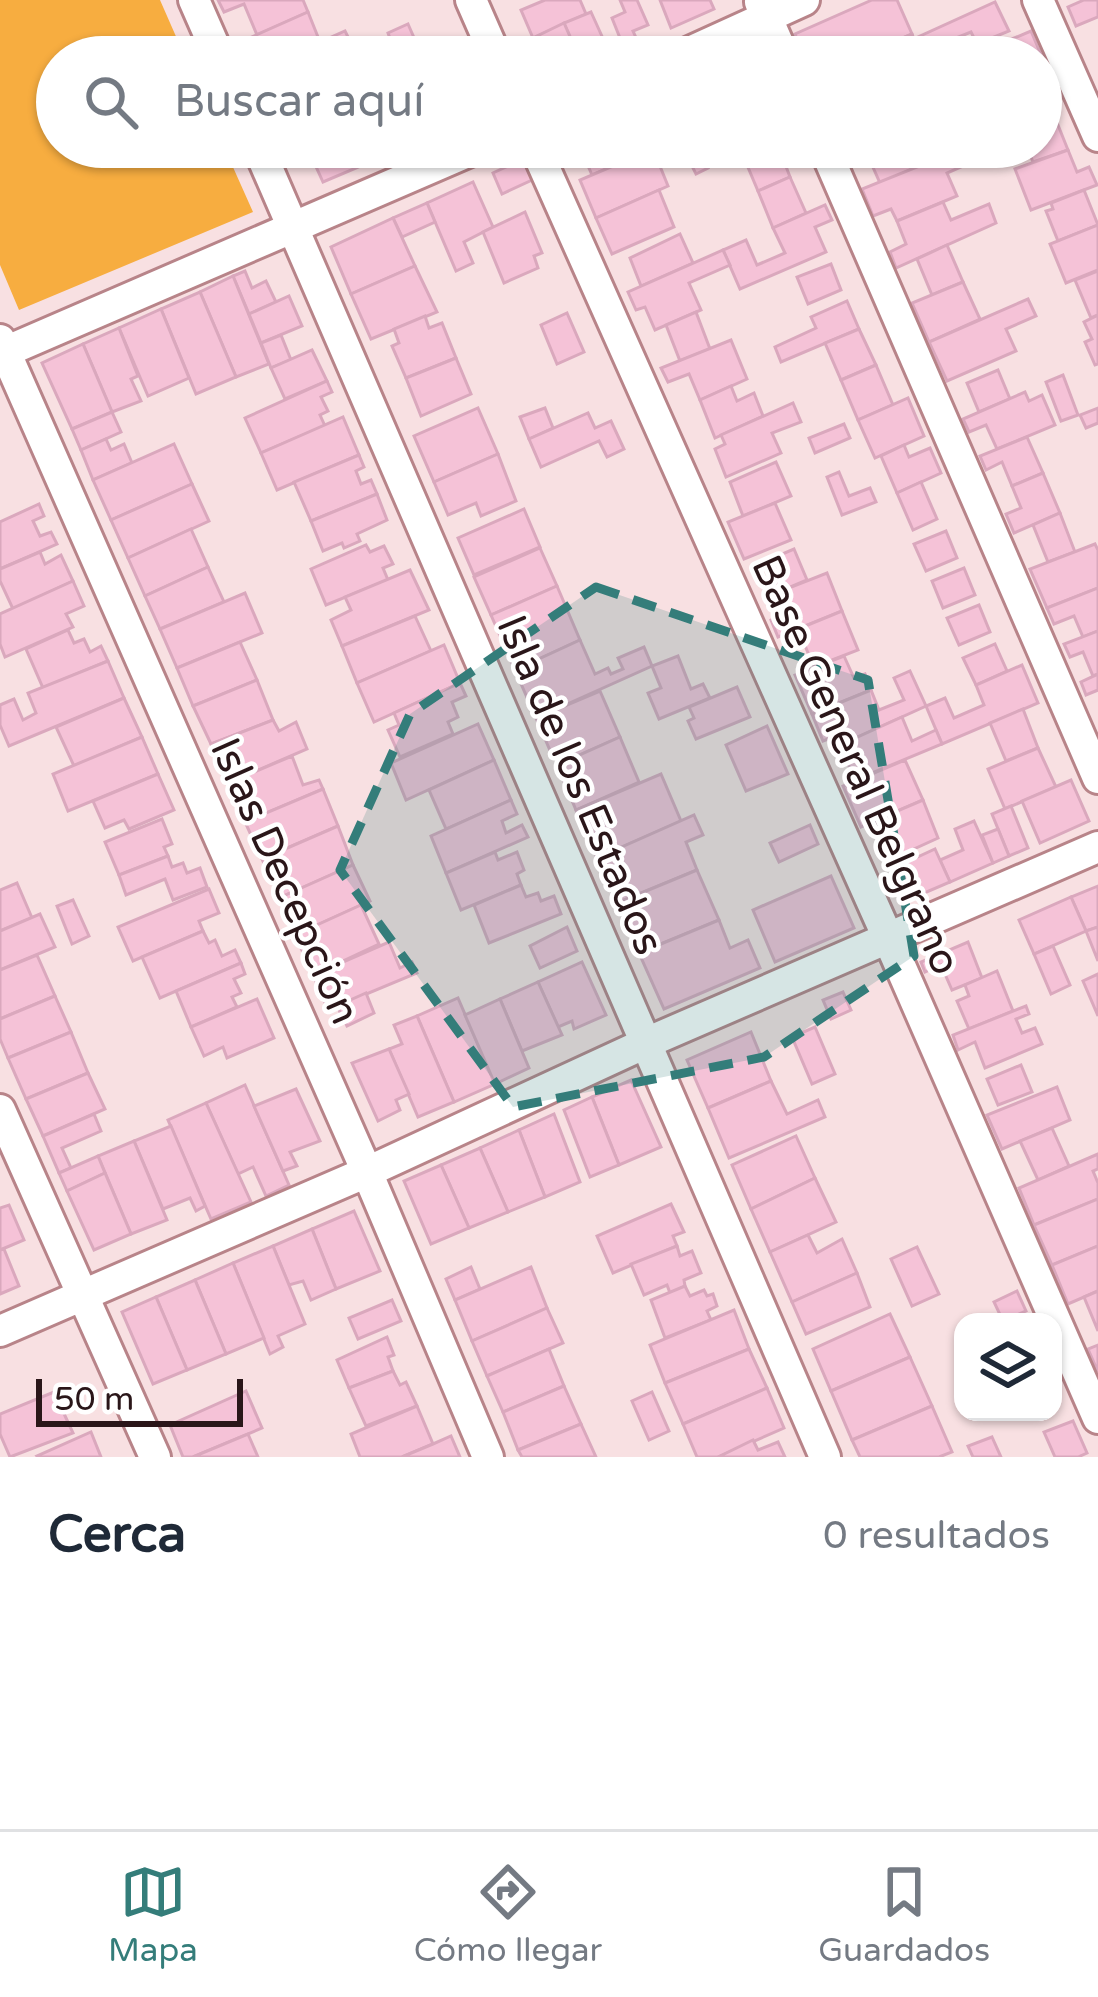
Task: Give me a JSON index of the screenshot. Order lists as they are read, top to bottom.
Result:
{
  "streets": {
    "street": ["Base General Belgrano", "Isla de los Estados", "Islas Decepción"]
  },
  "scale_bar": "50 m",
  "page": {
    "search": "Buscar aquí",
    "scale": "50 m",
    "heading": ["Cerca", "0 resultados"],
    "nav": ["Mapa", "Cómo llegar", "Guardados"]
  }
}
